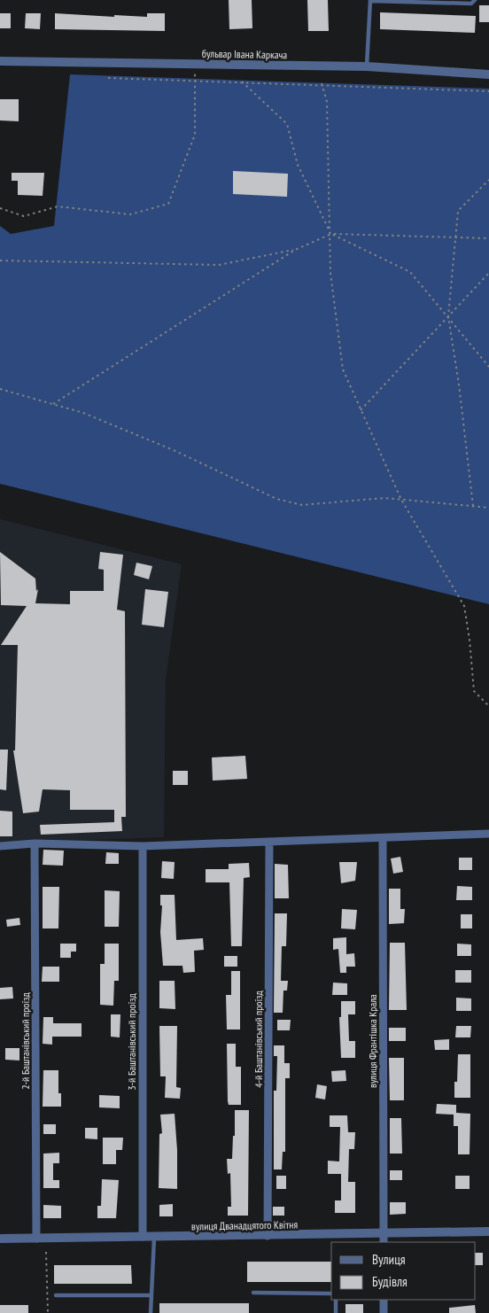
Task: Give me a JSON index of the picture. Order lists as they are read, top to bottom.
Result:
{
  "streets": {
    "street": [
      "бульвар Івана Каркача",
      "4-й Баштанівський проїзд",
      "2-й Баштанівський проїзд",
      "вулиця Франтішка Крала",
      "3-й Баштанівський проїзд",
      "вулиця Дванадцятого Квітня"
    ]
  },
  "crossings": [
    ["4-й Баштанівський проїзд", "вулиця Дванадцятого Квітня"],
    ["2-й Баштанівський проїзд", "вулиця Дванадцятого Квітня"],
    ["вулиця Франтішка Крала", "вулиця Дванадцятого Квітня"],
    ["3-й Баштанівський проїзд", "вулиця Дванадцятого Квітня"]
  ],
  "legend": ["Вулиця", "Будівля"]
}
